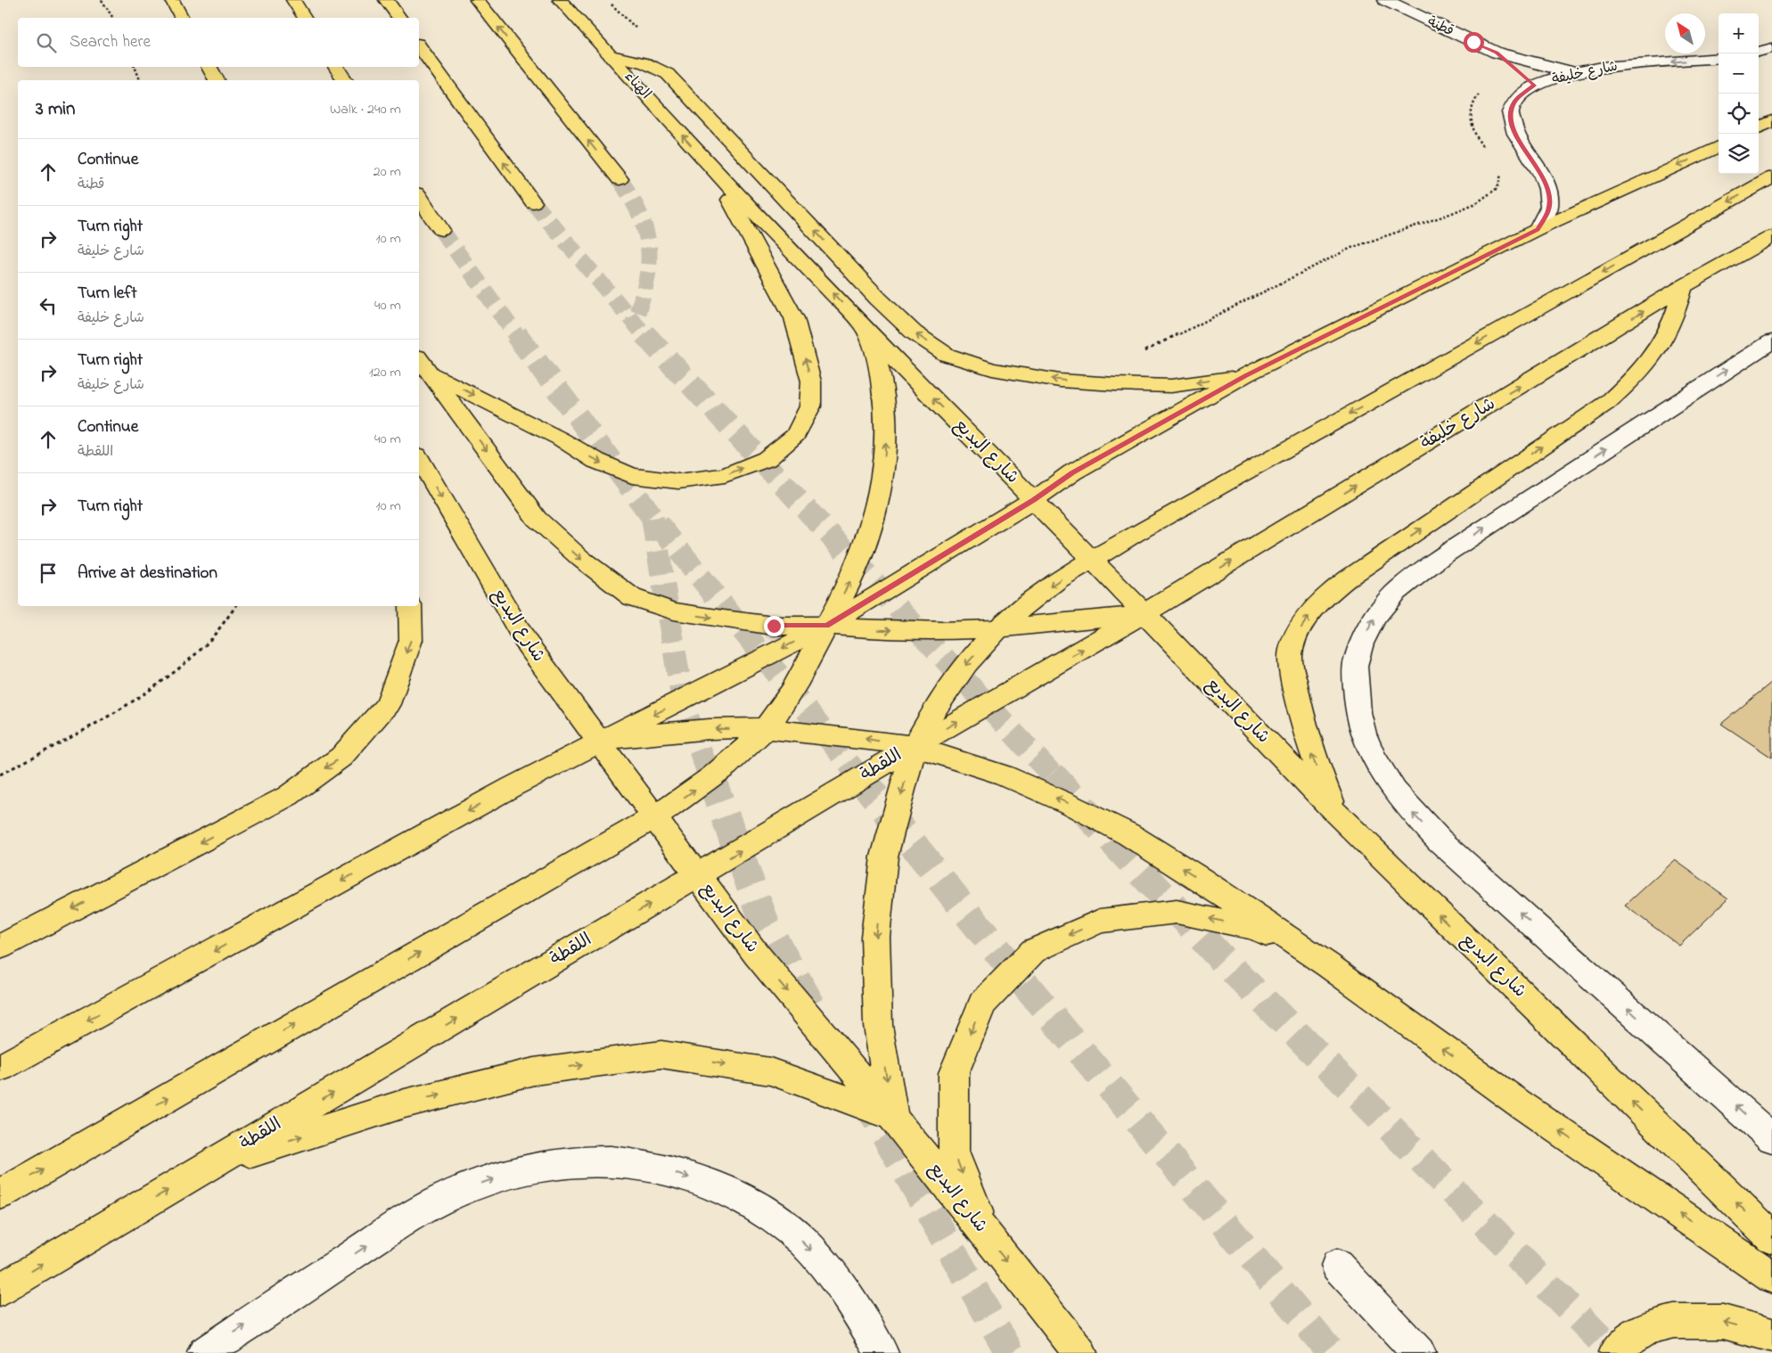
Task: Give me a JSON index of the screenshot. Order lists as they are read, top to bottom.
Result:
{
  "streets": {
    "main road": [
      "شارع خليفة",
      "الهناء",
      "شارع البديع",
      "اللقطة"
    ],
    "street": ["قطنة"]
  },
  "crossings": [
    ["قطنة", "شارع خليفة"],
    ["شارع خليفة", "شارع البديع"],
    ["شارع خليفة", "اللقطة"],
    ["الهناء", "شارع البديع"],
    ["شارع البديع", "اللقطة"]
  ],
  "north": "top left",
  "page": {
    "map_buttons": ["+", "−"],
    "search": "Search here",
    "heading": ["3 min", "Walk · 240 m"],
    "list": [
      ["Continue", "قطنة", "20 m"],
      ["Turn right", "شارع خليفة", "10 m"],
      ["Turn left", "شارع خليفة", "40 m"],
      ["Turn right", "شارع خليفة", "120 m"],
      ["Continue", "اللقطة", "40 m"],
      ["Turn right", "10 m"],
      "Arrive at destination"
    ]
  }
}
